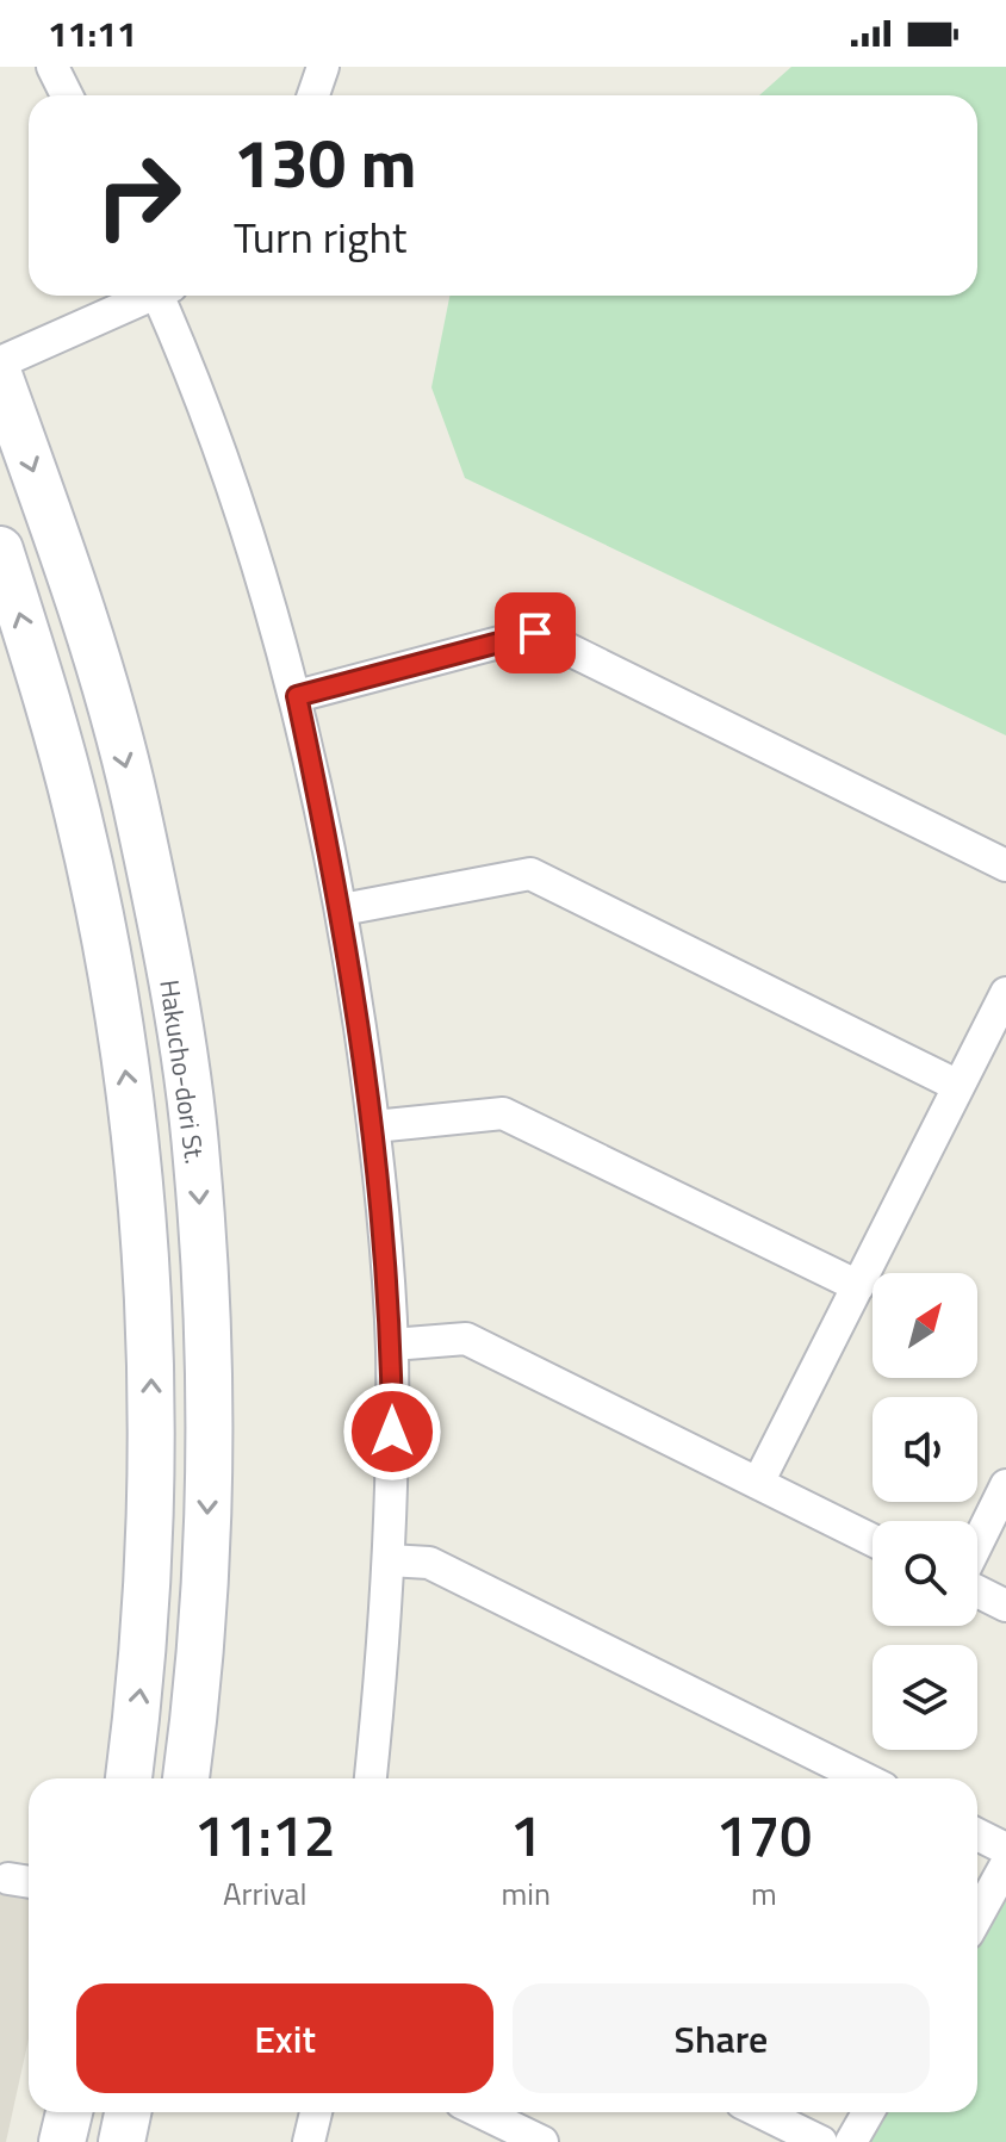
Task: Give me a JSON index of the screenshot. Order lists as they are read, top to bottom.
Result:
{
  "streets": {
    "main road": ["Hakucho-dori St."]
  },
  "north": "top right",
  "page": {
    "status": "11:11",
    "turn": ["130 m", "Turn right"],
    "eta": [
      "11:12",
      "Arrival",
      "1",
      "min",
      "170",
      "m"
    ],
    "buttons": ["Exit", "Share"]
  }
}
